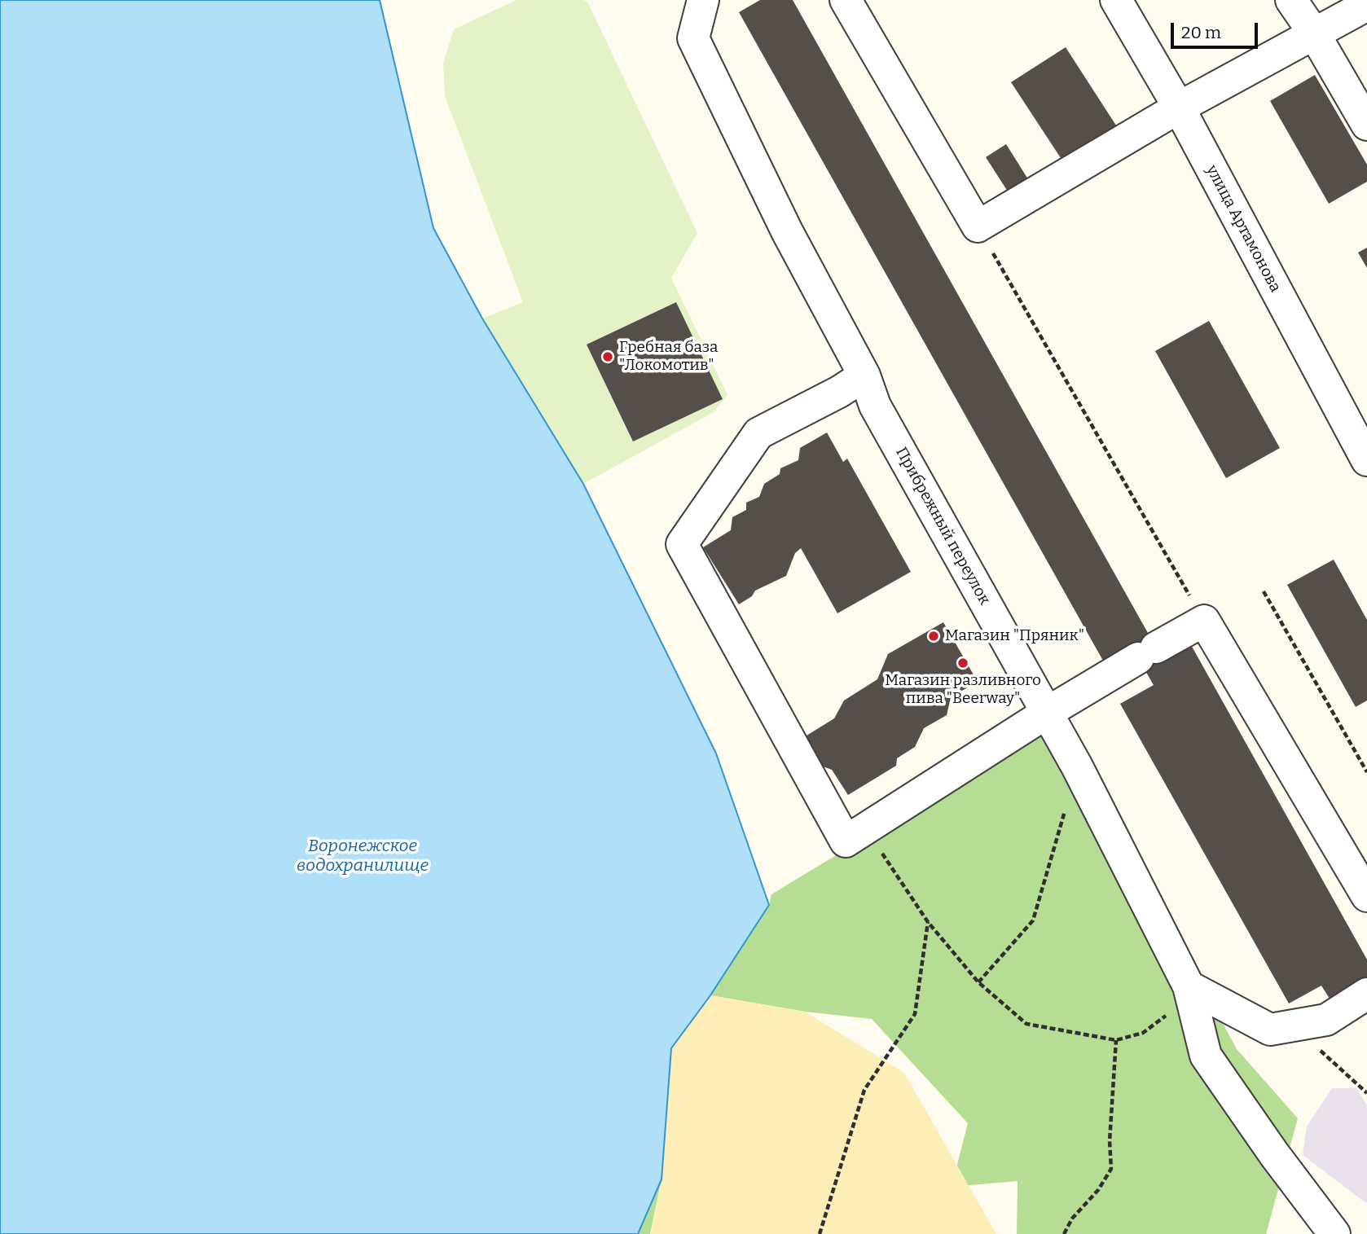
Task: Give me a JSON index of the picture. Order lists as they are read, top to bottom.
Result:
{
  "streets": {
    "street": ["улица Артамонова", "Прибрежный переулок"]
  },
  "water": ["Воронежское водохранилище"],
  "places": ["Гребная база \"Локомотив\"", "Магазин \"Пряник\"", "Магазин разливного пива \"Beerway\""],
  "scale_bar": "20 m"
}
